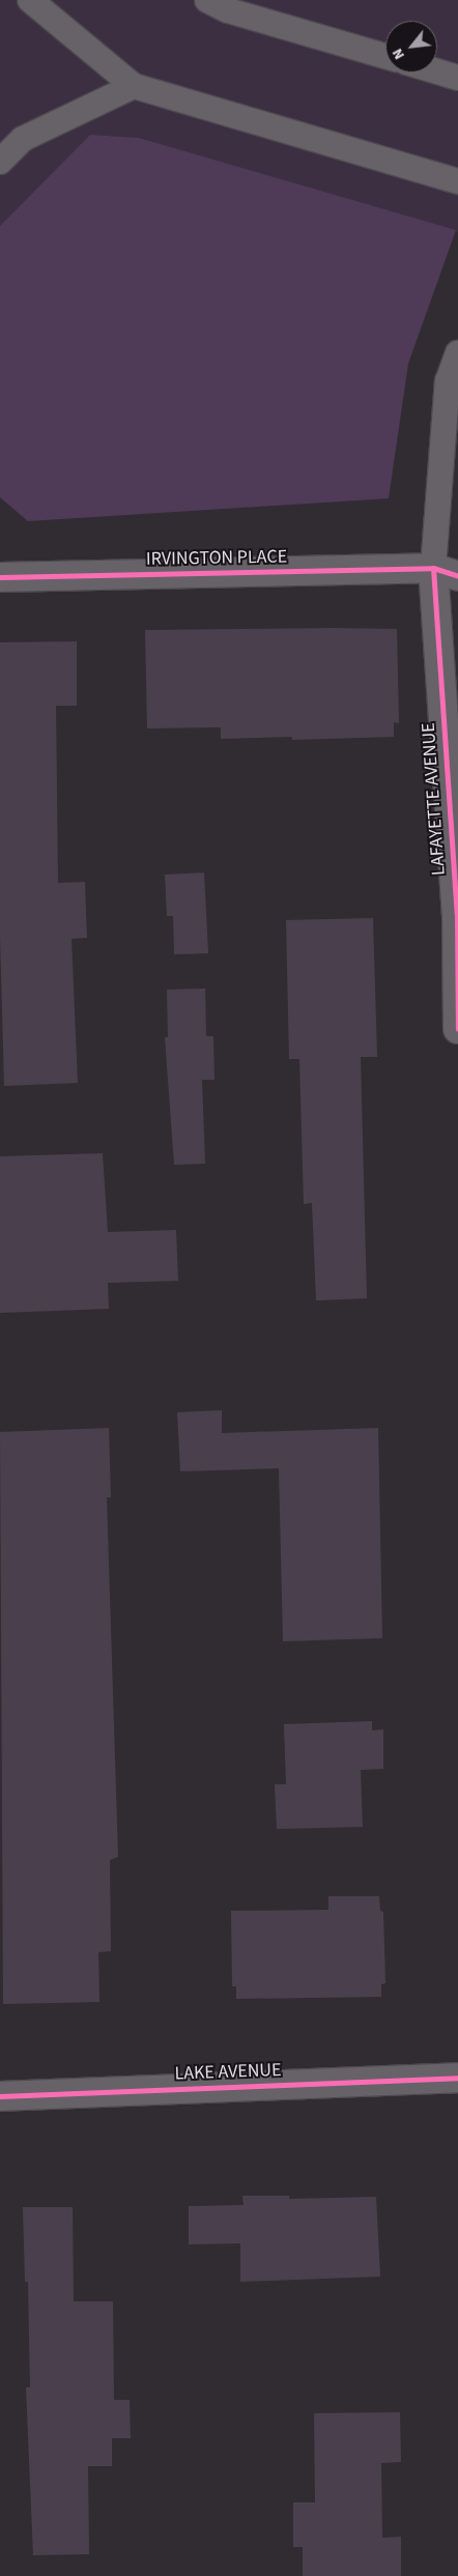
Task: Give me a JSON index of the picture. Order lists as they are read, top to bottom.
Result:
{
  "streets": {
    "street": ["IRVINGTON PLACE", "LAFAYETTE AVENUE", "LAKE AVENUE"]
  },
  "crossings": [
    ["IRVINGTON PLACE", "LAFAYETTE AVENUE"]
  ],
  "north": "bottom left"
}
